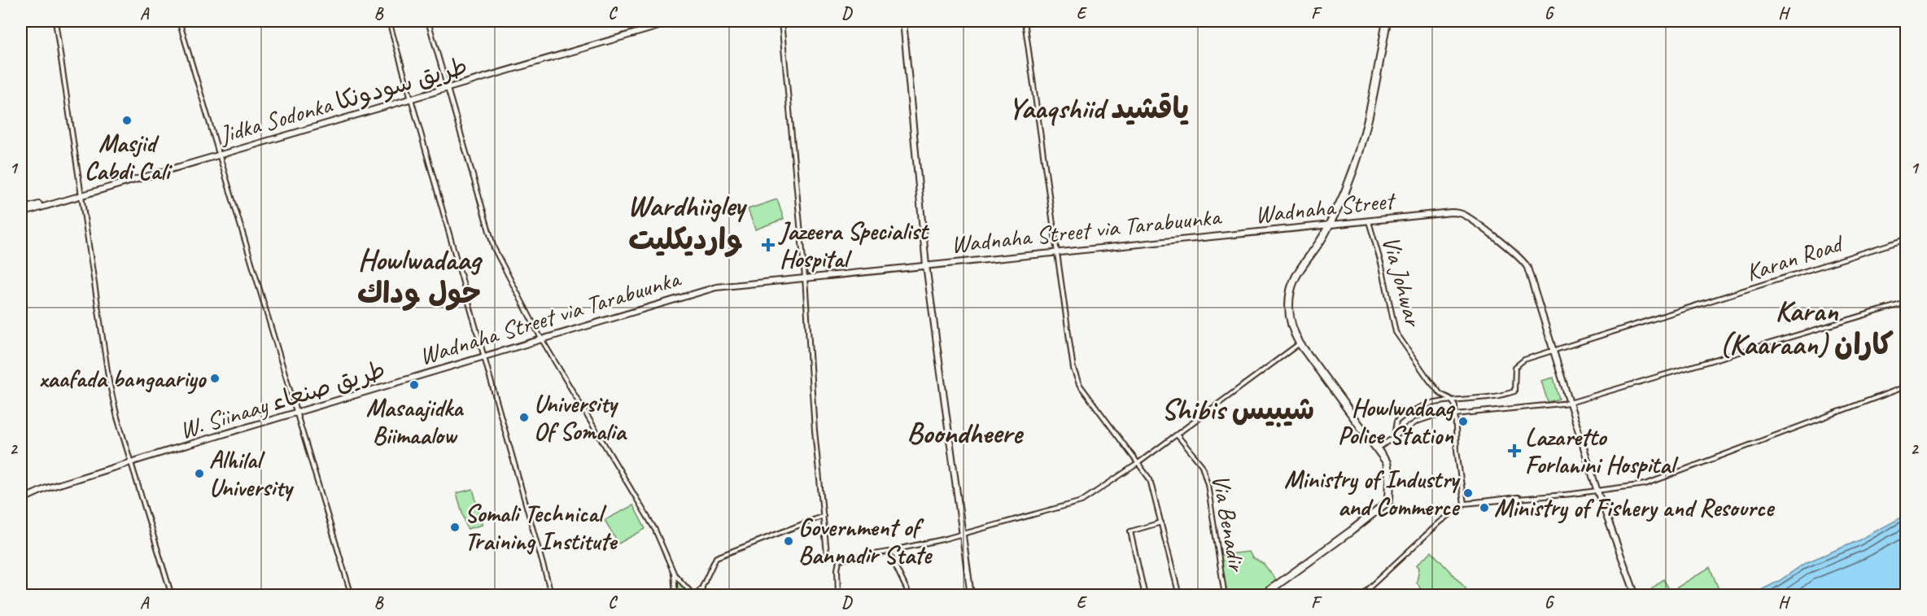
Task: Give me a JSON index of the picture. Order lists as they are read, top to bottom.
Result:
{
  "streets": {
    "main road": [
      "Jidka Sodonka طريق سودونكا",
      "Wadnaha Street",
      "Wadnaha Street via Tarabuunka",
      "W. Siinaay طريق صنعاء"
    ],
    "street": ["Karan Road", "Via Johwar", "Via Benadir"]
  },
  "crossings": [
    ["Wadnaha Street", "Wadnaha Street via Tarabuunka"],
    ["Wadnaha Street", "Karan Road"],
    ["Wadnaha Street", "Via Johwar"],
    ["Wadnaha Street", "W. Siinaay طريق صنعاء"],
    ["Wadnaha Street via Tarabuunka", "W. Siinaay طريق صنعاء"],
    ["Karan Road", "Via Johwar"]
  ],
  "districts": [
    "Yaaqshiid ياقشيد",
    "Wardhiigley وارديكليت",
    "Howlwadaag حول وداك",
    "Karan (Kaaraan) كاران",
    "Shibis شيبيس",
    "Boondheere"
  ],
  "places": {
    "other": [
      "Masjid Cabdi Cali",
      "xaafada bangaariyo",
      "Masaajidka Biimaalow",
      "University Of Somalia",
      "Howlwadaag Police Station",
      "Alhilal University",
      "Ministry of Industry and Commerce",
      "Ministry of Fishery and Resource",
      "Somali Technical Training Institute",
      "Government of Bannadir State"
    ],
    "health": ["Jazeera Specialist Hospital", "Lazaretto Forlanini Hospital"]
  },
  "grid": {
    "columns": [
      "A",
      "B",
      "C",
      "D",
      "E",
      "F",
      "G",
      "H"
    ],
    "rows": ["1", "2"]
  }
}
